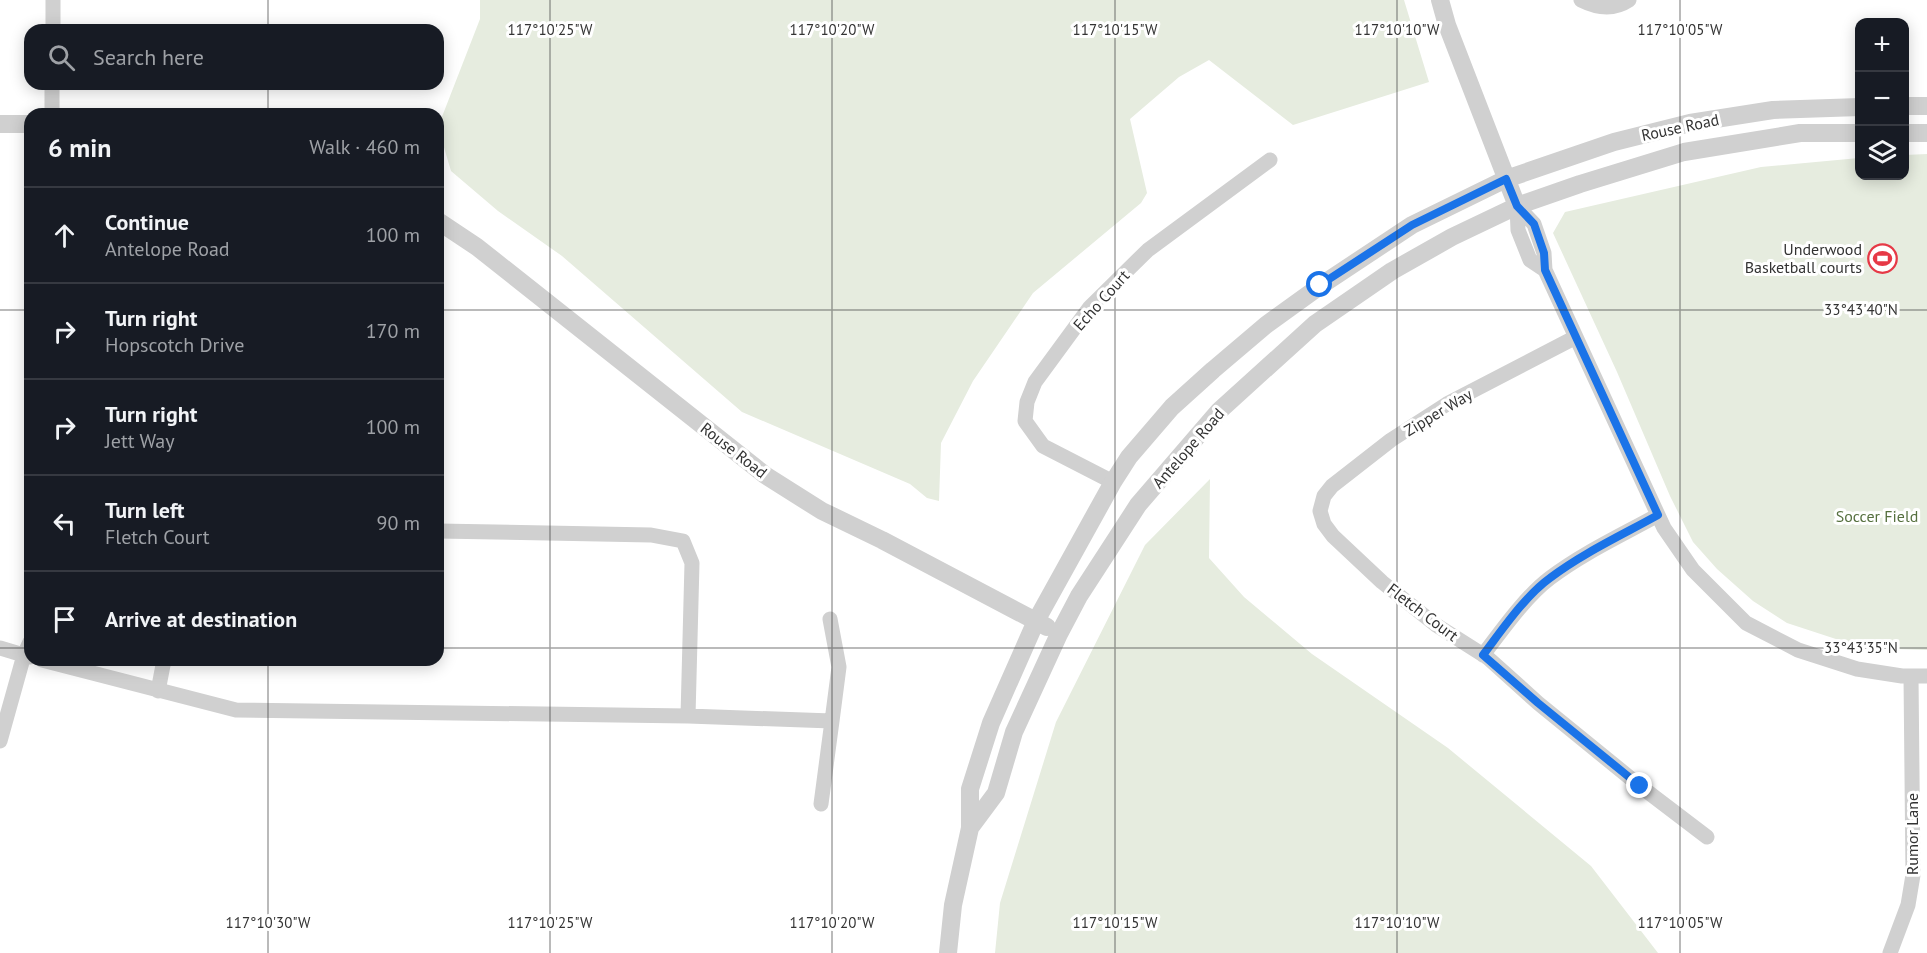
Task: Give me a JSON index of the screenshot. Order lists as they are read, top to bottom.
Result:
{
  "streets": {
    "street": [
      "Rouse Road",
      "Echo Court",
      "Zipper Way",
      "Antelope Road",
      "Fletch Court",
      "Rumor Lane"
    ]
  },
  "crossings": [
    ["Rouse Road", "Antelope Road"],
    ["Echo Court", "Antelope Road"],
    ["Zipper Way", "Fletch Court"]
  ],
  "parks": ["Soccer Field"],
  "places": {
    "sports": ["Underwood Basketball courts"]
  },
  "page": {
    "map_buttons": ["+", "−"],
    "search": "Search here",
    "heading": ["6 min", "Walk · 460 m"],
    "list": [
      ["Continue", "Antelope Road", "100 m"],
      ["Turn right", "Hopscotch Drive", "170 m"],
      ["Turn right", "Jett Way", "100 m"],
      ["Turn left", "Fletch Court", "90 m"],
      "Arrive at destination"
    ]
  },
  "coordinates": [
    "117°10'25\"W",
    "117°10'20\"W",
    "117°10'15\"W",
    "117°10'10\"W",
    "117°10'05\"W",
    "33°43'40\"N",
    "33°43'35\"N",
    "117°10'30\"W"
  ]
}
